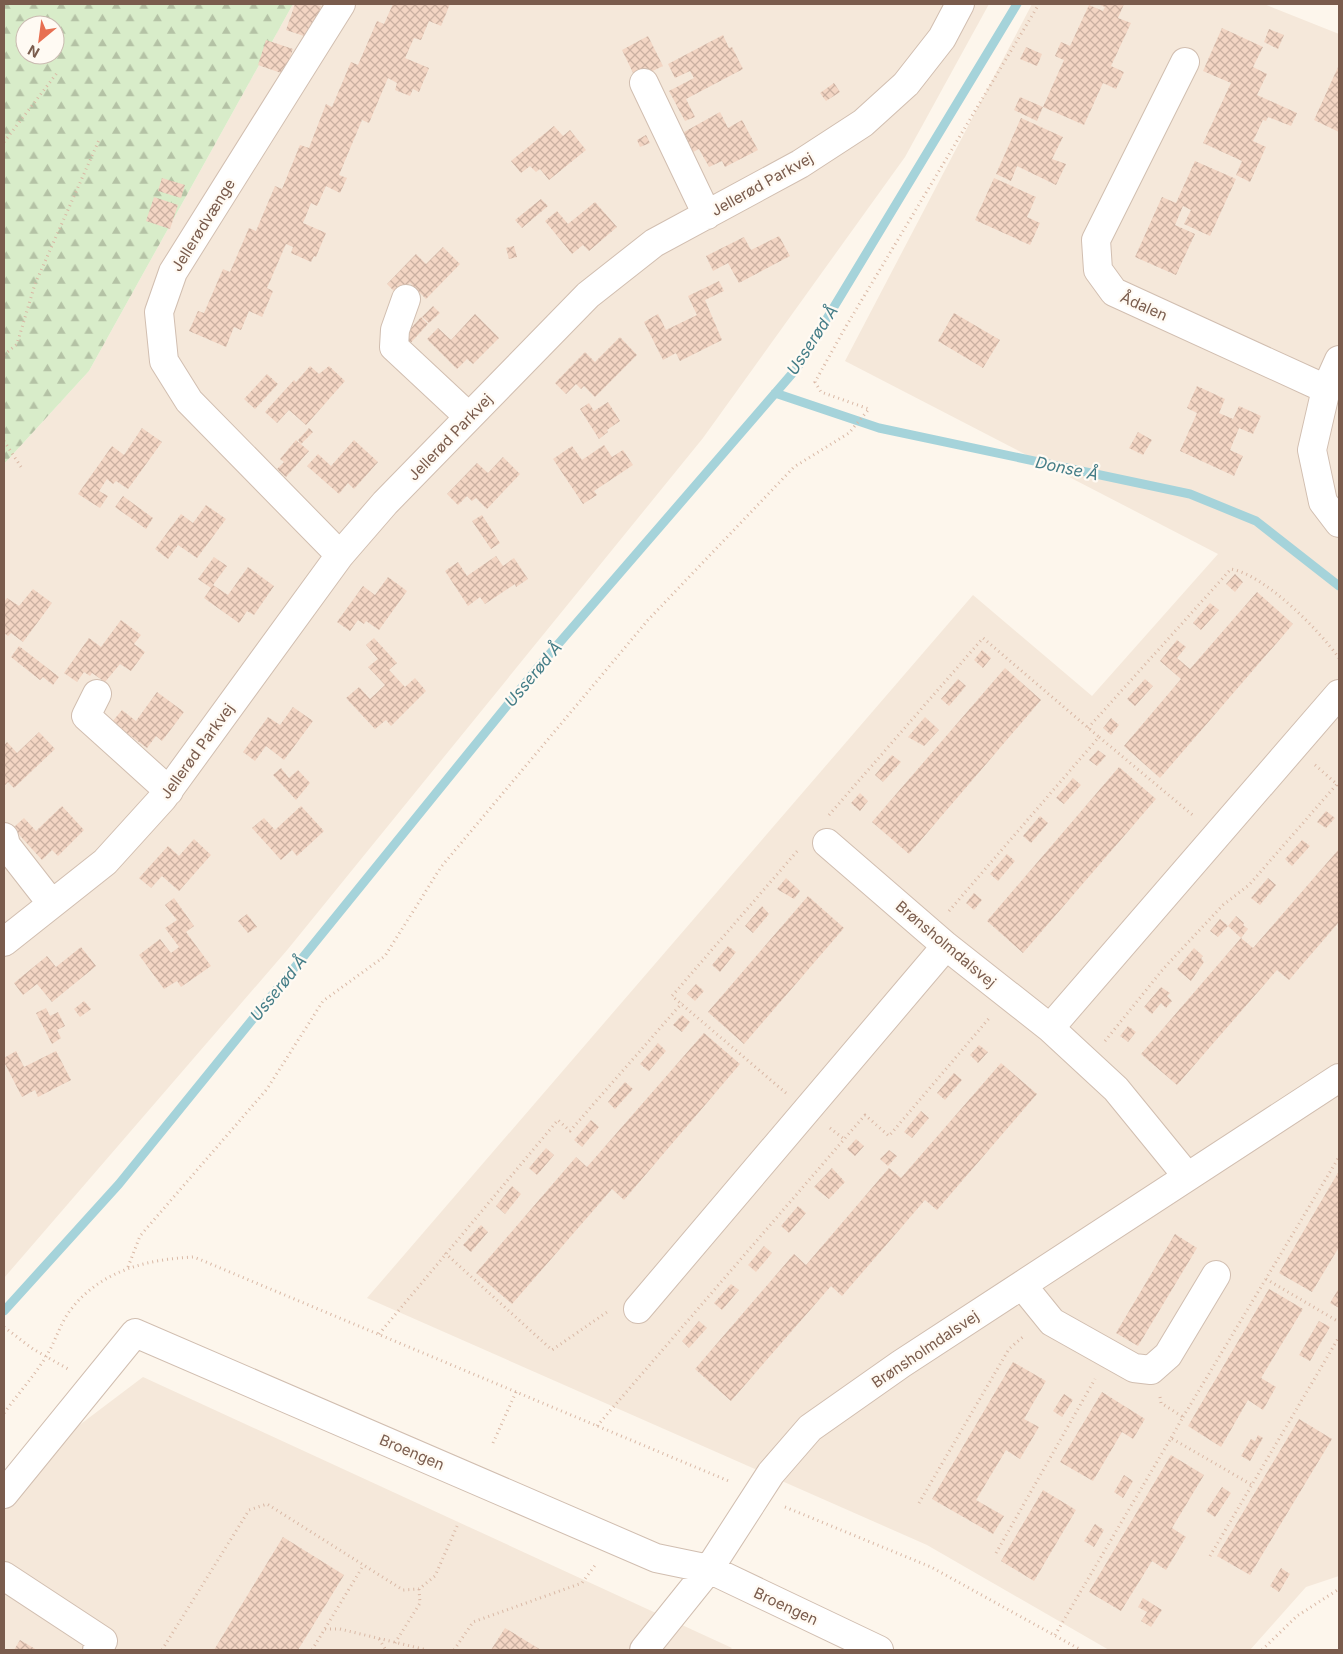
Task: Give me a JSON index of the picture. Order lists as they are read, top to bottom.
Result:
{
  "streets": {
    "street": [
      "Jellerød Parkvej",
      "Jellerødvænge",
      "Ådalen",
      "Brønsholmdalsvej",
      "Broengen"
    ]
  },
  "crossings": [
    ["Jellerød Parkvej", "Jellerødvænge"],
    ["Brønsholmdalsvej", "Broengen"]
  ],
  "water": ["Usserød Å", "Donse Å"],
  "north": "bottom left"
}
